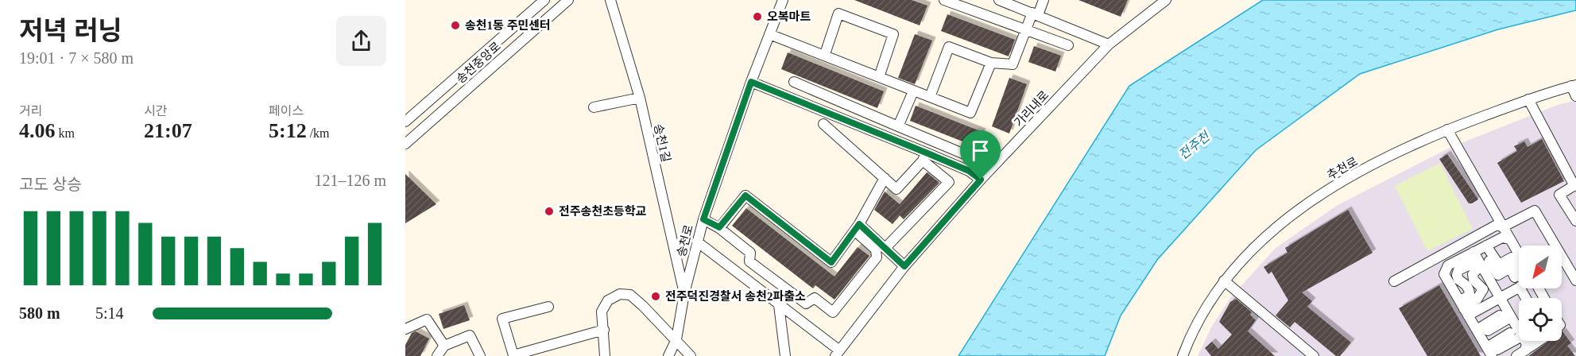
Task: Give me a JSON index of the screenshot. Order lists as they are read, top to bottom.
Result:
{
  "streets": {
    "street": [
      "송천중앙로",
      "가리내로",
      "송천1길",
      "추천로",
      "송천로"
    ]
  },
  "crossings": [
    ["송천1길", "송천로"]
  ],
  "water": ["전주천"],
  "places": [
    "오복마트",
    "송천1동 주민센터",
    "전주송천초등학교",
    "전주덕진경찰서 송천2파출소"
  ],
  "north": "bottom left",
  "page": {
    "heading": ["저녁 러닝", "19:01 · 7 × 580 m"],
    "stats": [
      ["거리", "4.06 km"],
      ["시간", "21:07"],
      ["페이스", "5:12 /km"]
    ],
    "chart": ["고도 상승", "121–126 m"],
    "list": [
      {
        "name": "580 m",
        "note": "5:14"
      }
    ]
  }
}
